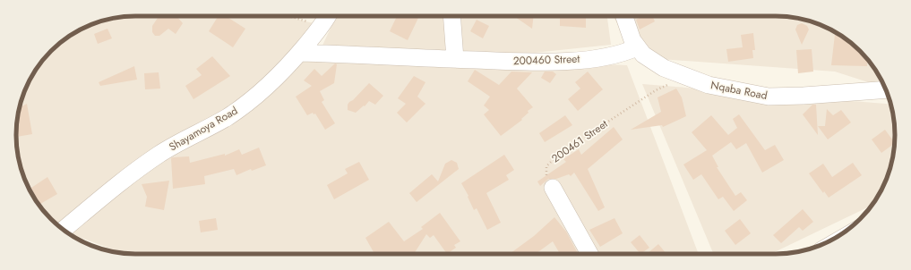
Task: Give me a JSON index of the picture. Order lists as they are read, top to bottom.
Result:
{
  "streets": {
    "street": ["200460 Street", "Nqaba Road", "Shayamoya Road"],
    "path": ["200461 Street"]
  },
  "crossings": [
    ["200460 Street", "Nqaba Road"],
    ["200460 Street", "Shayamoya Road"],
    ["Nqaba Road", "200461 Street"]
  ]
}
